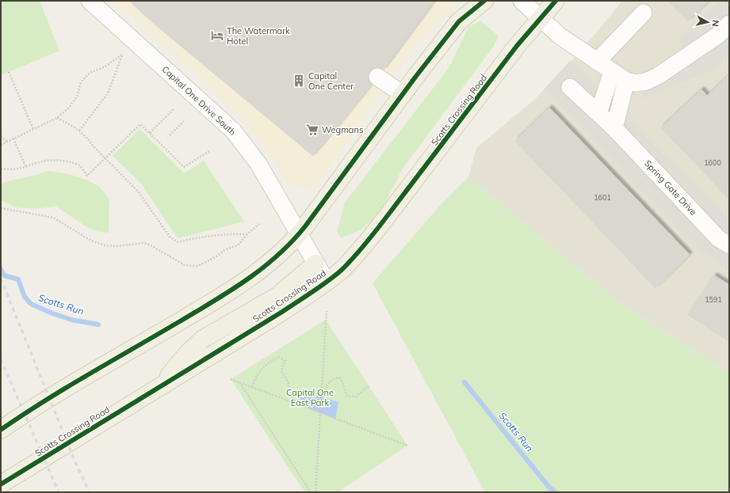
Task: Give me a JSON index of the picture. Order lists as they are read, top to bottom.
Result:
{
  "streets": {
    "main road": ["Scotts Crossing Road"],
    "street": ["Capital One Drive South", "Spring Gate Drive"]
  },
  "crossings": [
    ["Capital One Drive South", "Scotts Crossing Road"]
  ],
  "water": ["Scotts Run"],
  "parks": ["Capital One East Park"],
  "places": {
    "hotel": ["The Watermark Hotel"],
    "building": ["Capital One Center"],
    "supermarket": ["Wegmans"]
  },
  "house_numbers": ["1600", "1601", "1591"],
  "north": "right"
}
